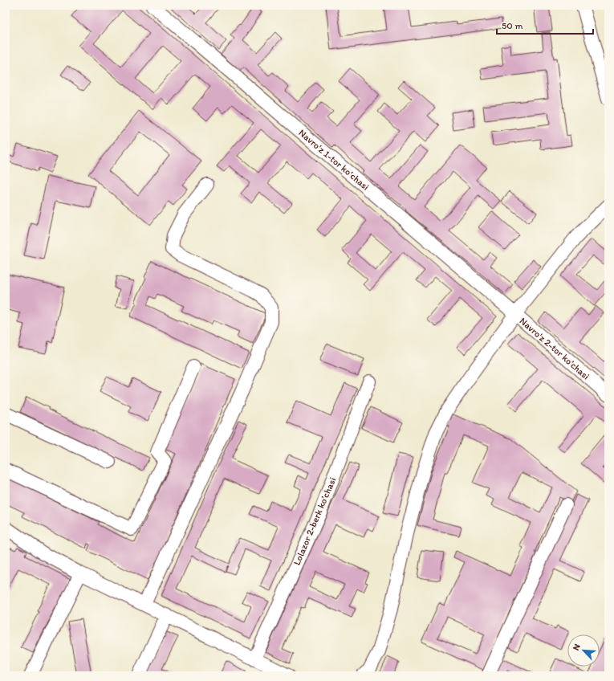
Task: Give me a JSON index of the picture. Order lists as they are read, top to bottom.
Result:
{
  "streets": {
    "street": ["Lolazor 2-berk koʼchasi"]
  },
  "scale_bar": "50 m",
  "north": "top left"
}
